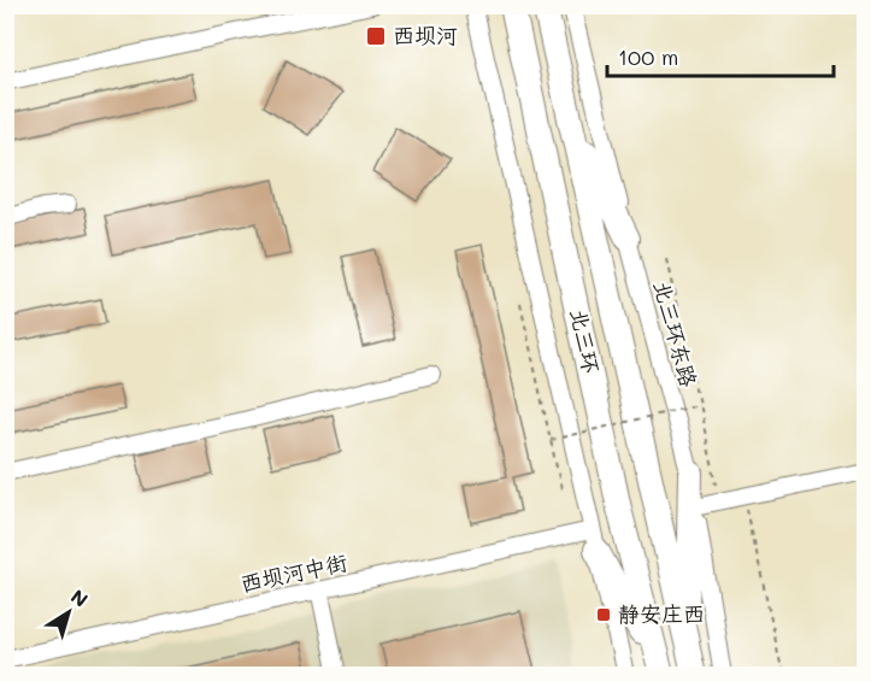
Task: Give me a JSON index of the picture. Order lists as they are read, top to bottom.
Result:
{
  "streets": {
    "highway": ["北三环"],
    "street": ["北三环东路", "西坝河中街"]
  },
  "places": {
    "transit": ["西坝河", "静安庄西"]
  },
  "scale_bar": "100 m",
  "north": "top right"
}
